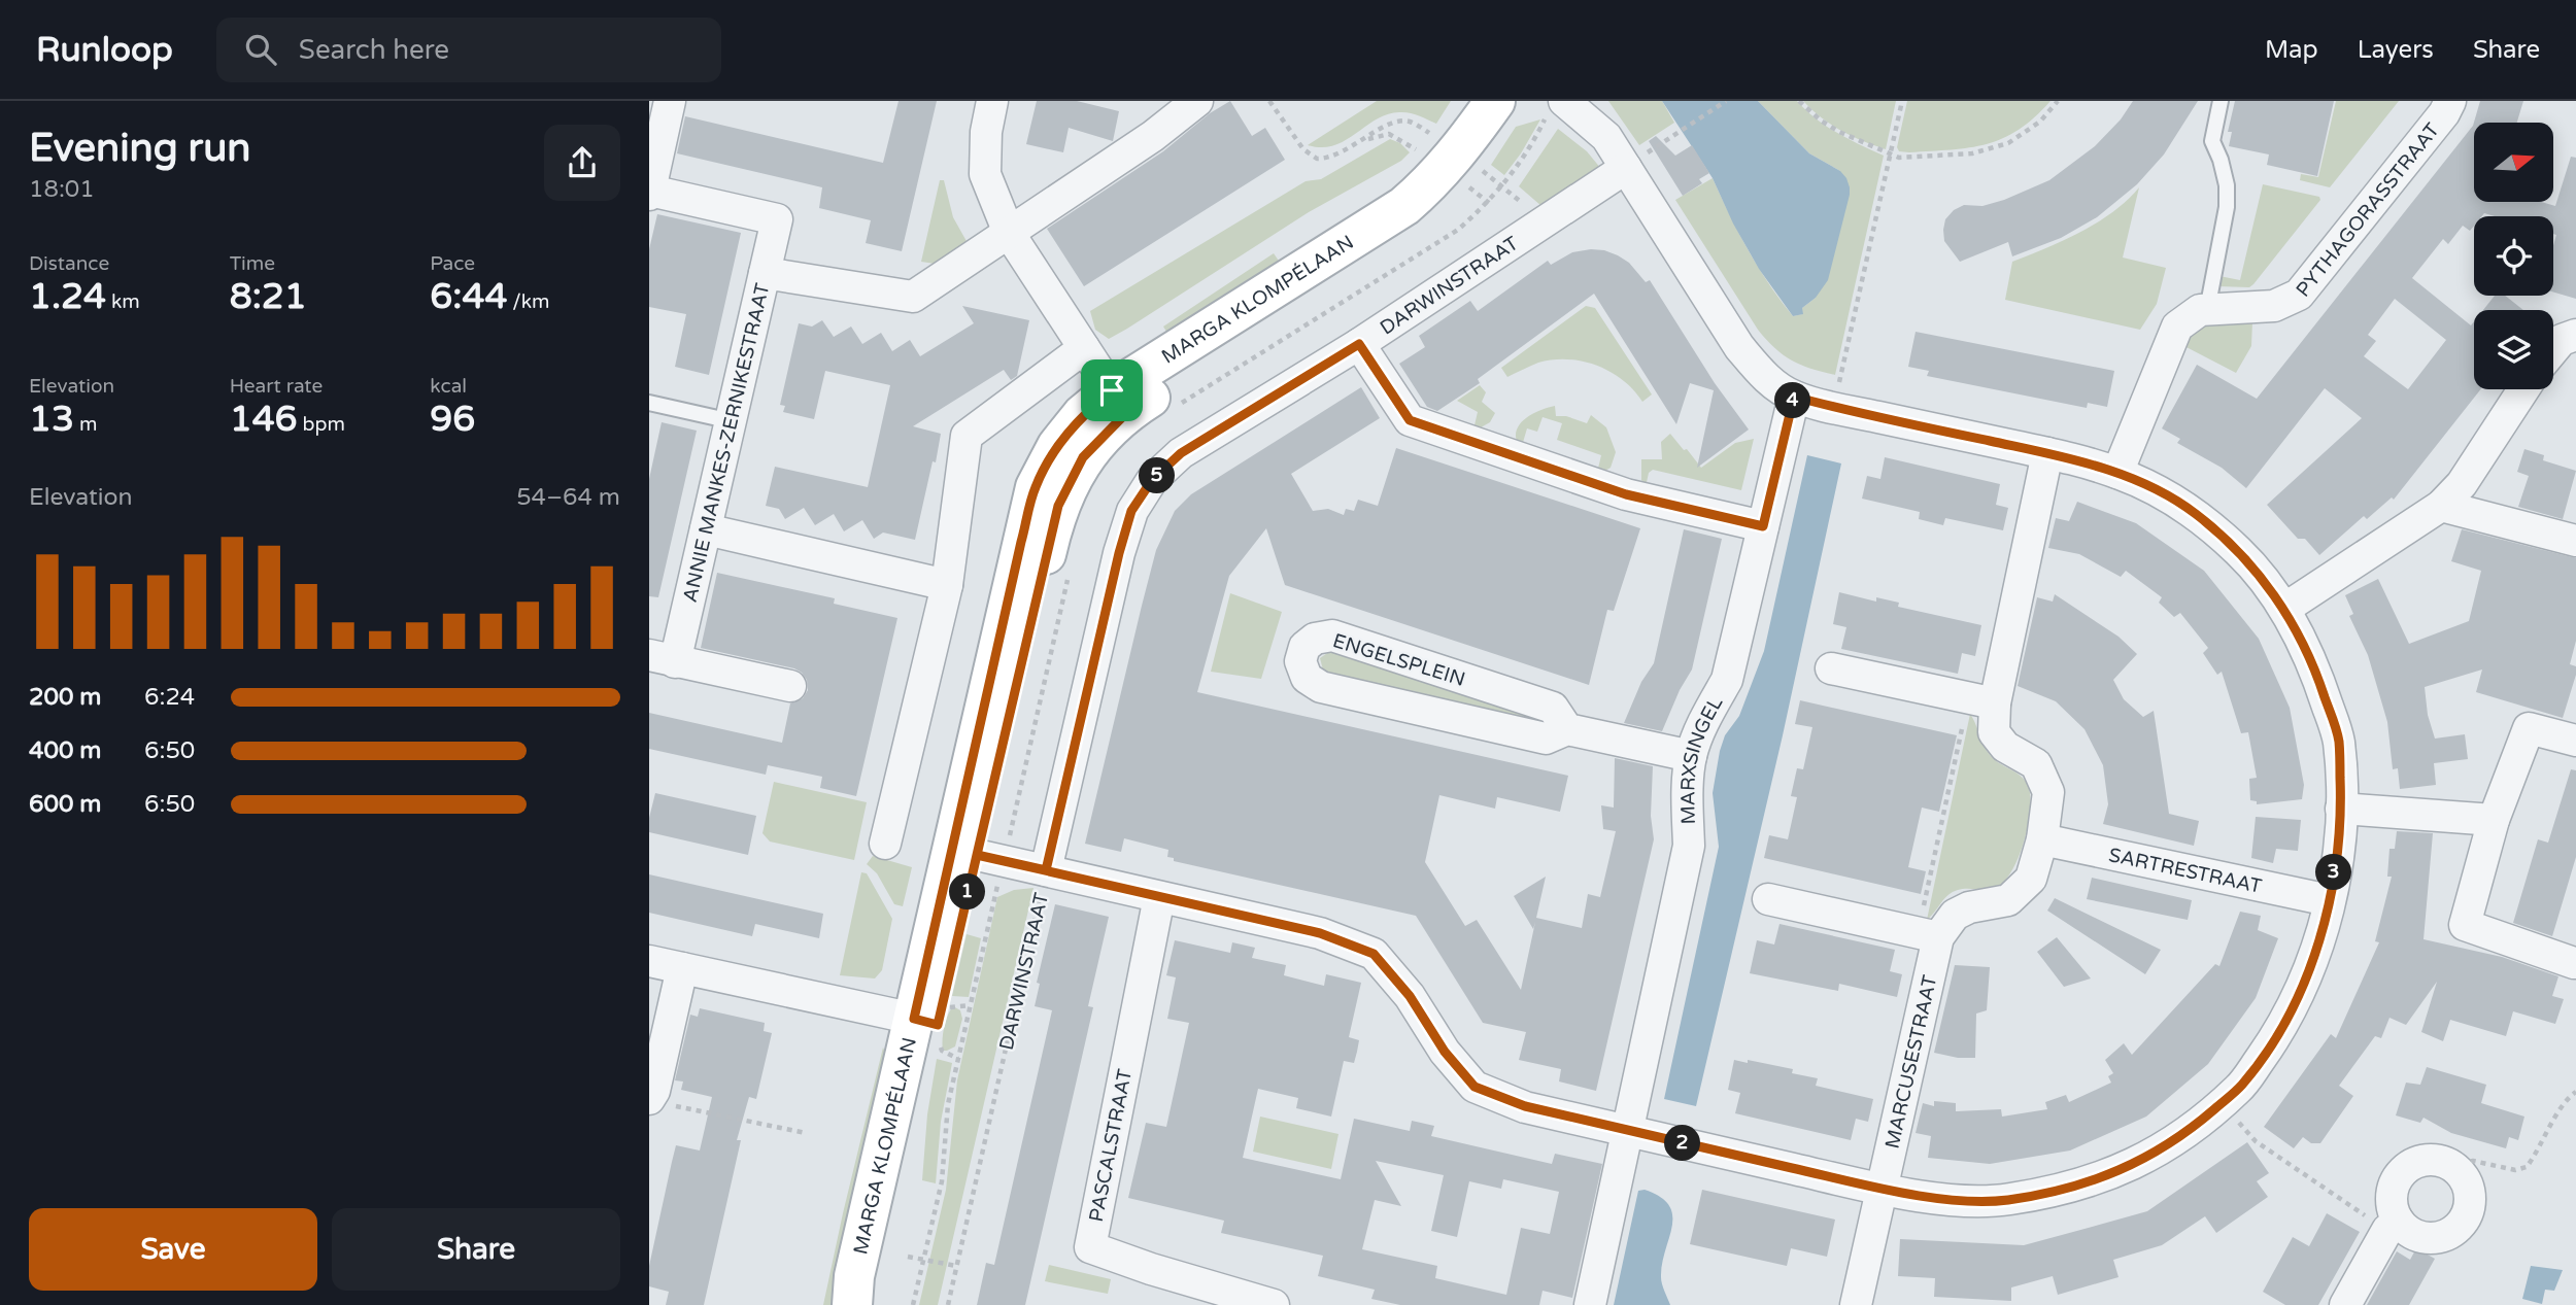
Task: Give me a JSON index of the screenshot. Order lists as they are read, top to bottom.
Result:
{
  "streets": {
    "street": [
      "PYTHAGORASSTRAAT",
      "DARWINSTRAAT",
      "MARGA KLOMPÉLAAN",
      "ANNIE MANKES-ZERNIKESTRAAT",
      "ENGELSPLEIN",
      "MARXSINGEL",
      "SARTRESTRAAT",
      "MARCUSESTRAAT",
      "PASCALSTRAAT"
    ]
  },
  "crossings": [
    ["ENGELSPLEIN", "MARXSINGEL"],
    ["SARTRESTRAAT", "MARCUSESTRAAT"]
  ],
  "north": "right",
  "page": {
    "header": "Runloop",
    "search": "Search here",
    "nav": ["Map", "Layers", "Share"],
    "heading": ["Evening run", "18:01"],
    "stats": [
      ["Distance", "1.24 km"],
      ["Time", "8:21"],
      ["Pace", "6:44 /km"],
      ["Elevation", "13 m"],
      ["Heart rate", "146 bpm"],
      ["kcal", "96"]
    ],
    "pins": [
      "4",
      "5",
      "3",
      "1",
      "2"
    ],
    "chart": ["Elevation", "54–64 m"],
    "list": [
      {
        "name": "200 m",
        "note": "6:24"
      },
      {
        "name": "400 m",
        "note": "6:50"
      },
      {
        "name": "600 m",
        "note": "6:50"
      }
    ],
    "buttons": ["Save", "Share"]
  }
}
